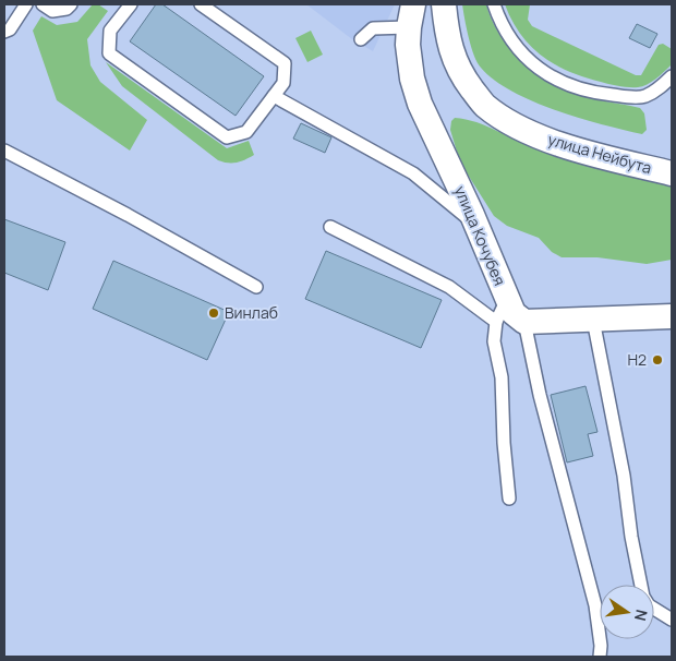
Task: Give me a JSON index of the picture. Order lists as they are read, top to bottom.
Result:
{
  "streets": {
    "street": ["улица Нейбута", "улица Кочубея"]
  },
  "places": ["Винлаб", "H2"],
  "north": "right"
}
